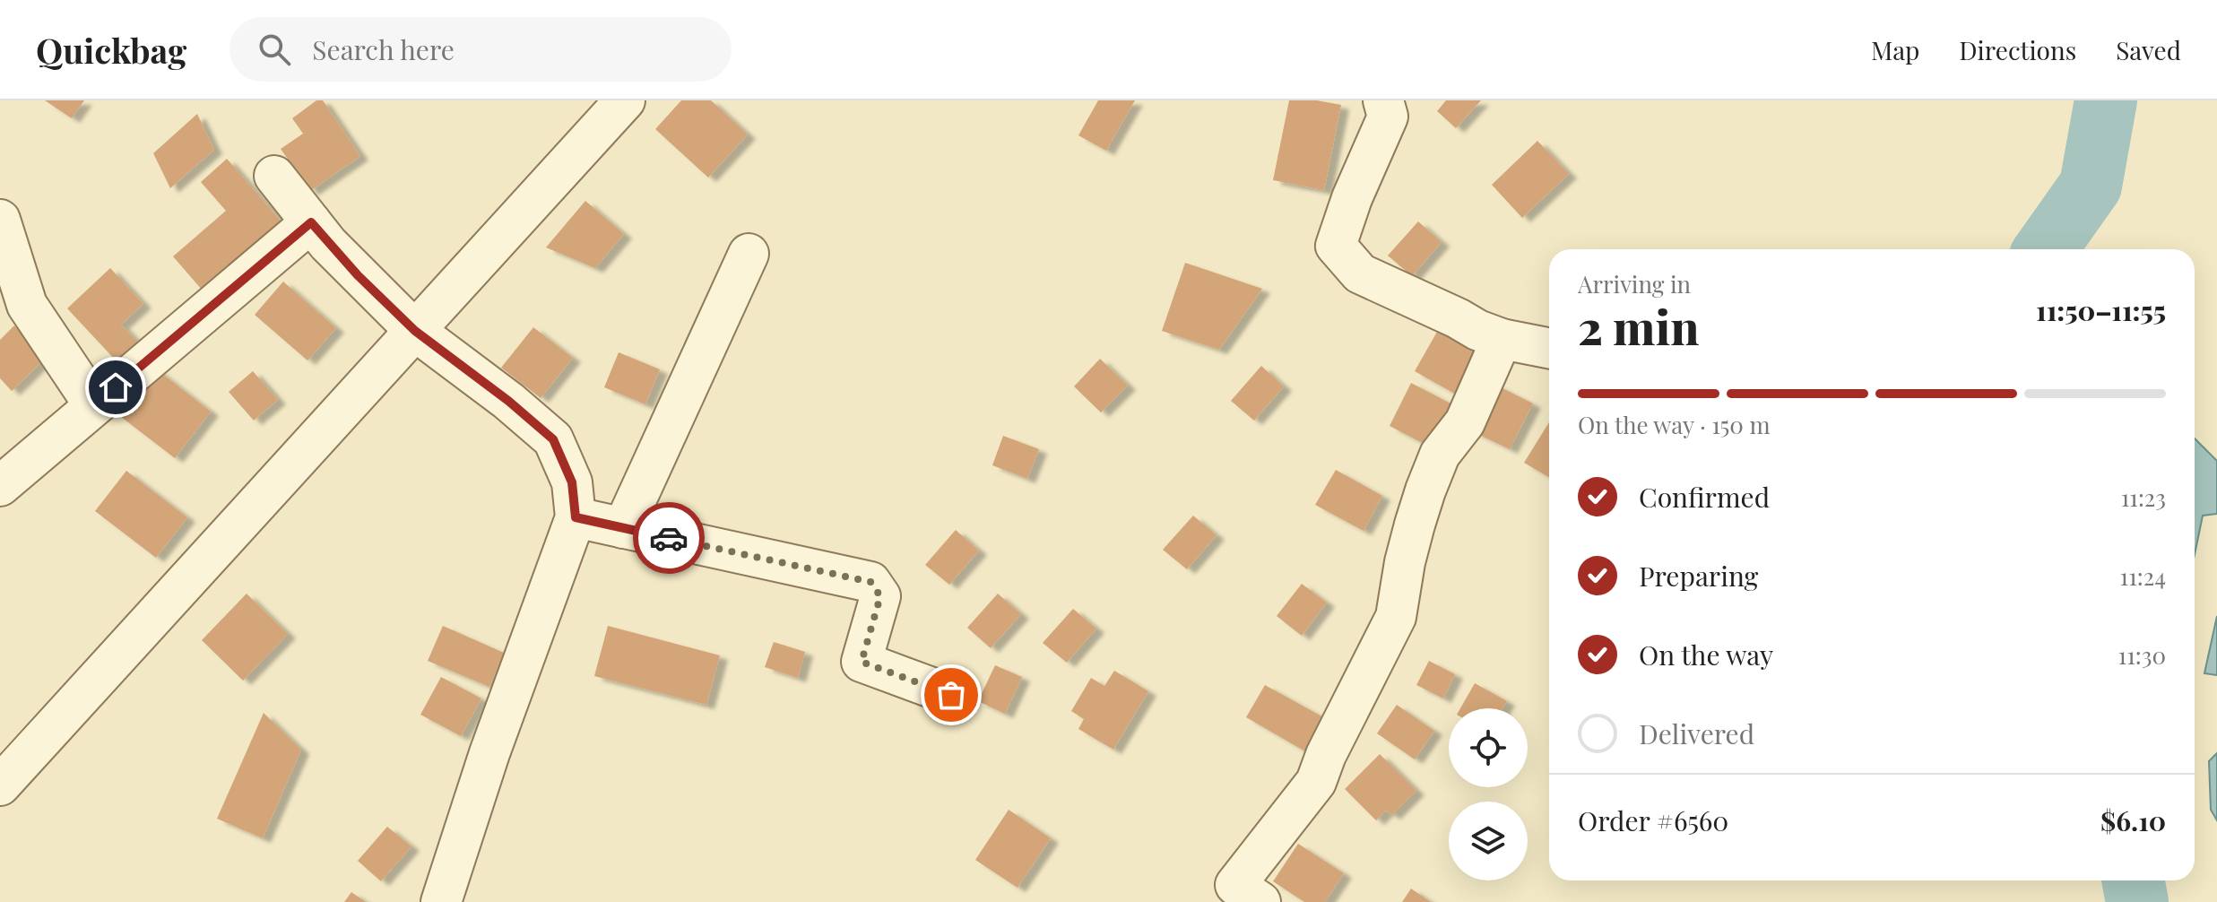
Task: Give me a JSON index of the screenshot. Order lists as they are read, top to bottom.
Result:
{
  "page": {
    "header": "Quickbag",
    "search": "Search here",
    "nav": ["Map", "Directions", "Saved"],
    "heading": ["2 min", "Arriving in", "11:50–11:55"],
    "panel": ["Order #6560", "$6.10"],
    "bar": "On the way · 150 m",
    "list": [
      ["Confirmed", "11:23"],
      ["Preparing", "11:24"],
      ["On the way", "11:30"],
      "Delivered"
    ]
  }
}
